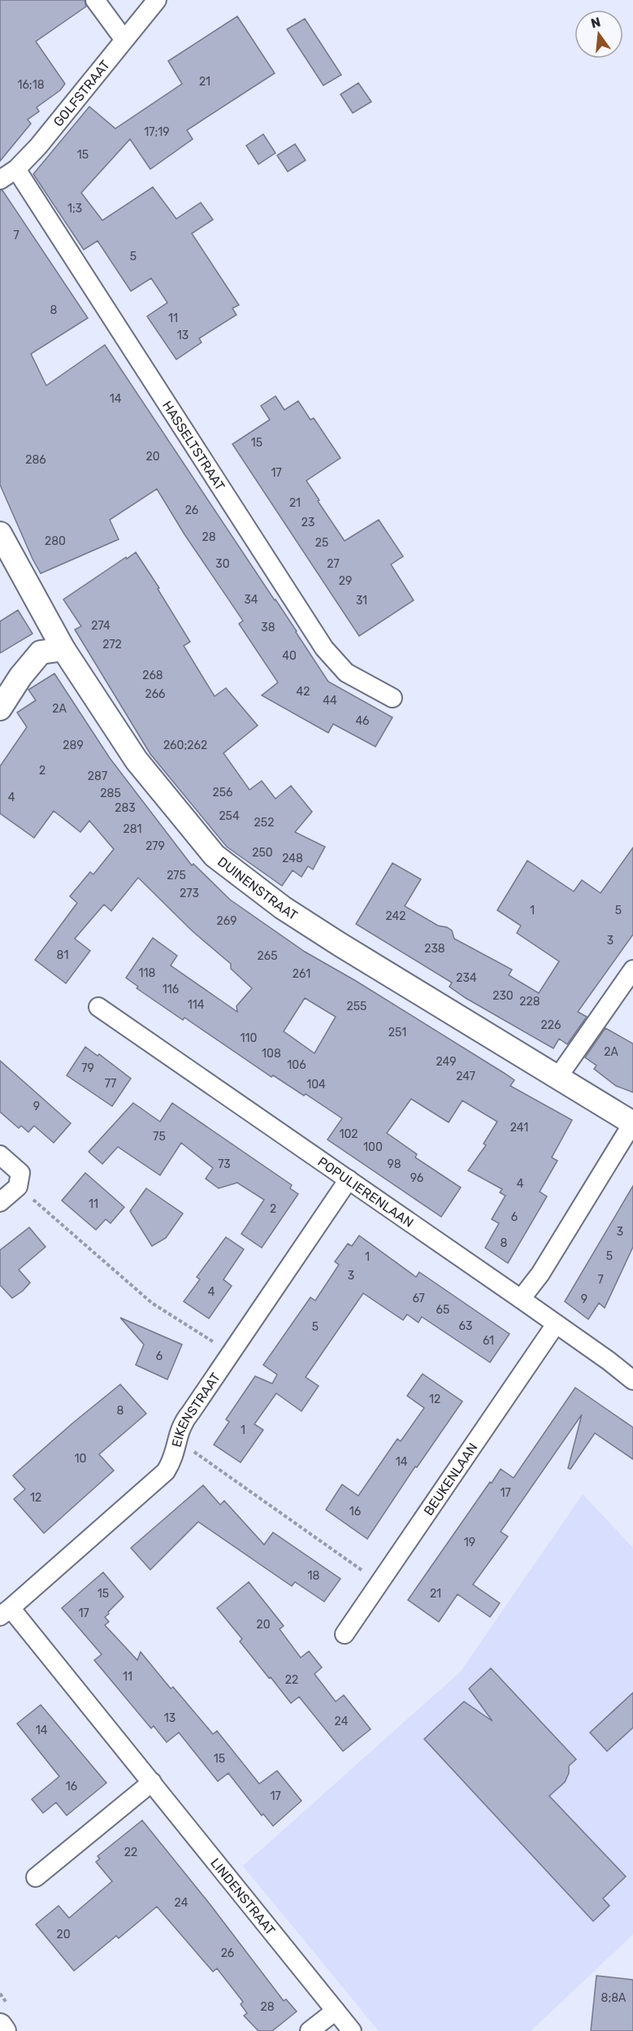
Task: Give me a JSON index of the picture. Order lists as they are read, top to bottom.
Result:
{
  "streets": {
    "street": [
      "GOLFSTRAAT",
      "HASSELTSTRAAT",
      "DUINENSTRAAT",
      "POPULIERENLAAN",
      "EIKENSTRAAT",
      "BEUKENLAAN",
      "LINDENSTRAAT"
    ]
  },
  "crossings": [
    ["GOLFSTRAAT", "HASSELTSTRAAT"],
    ["POPULIERENLAAN", "EIKENSTRAAT"],
    ["POPULIERENLAAN", "BEUKENLAAN"],
    ["EIKENSTRAAT", "LINDENSTRAAT"]
  ],
  "house_numbers": [
    "21",
    "16;18",
    "17;19",
    "15",
    "1;3",
    "7",
    "5",
    "8",
    "11",
    "13",
    "14",
    "15",
    "20",
    "286",
    "17",
    "21",
    "26",
    "23",
    "28",
    "280",
    "25",
    "30",
    "27",
    "29",
    "34",
    "31",
    "274",
    "38",
    "272",
    "40",
    "268",
    "42",
    "266",
    "44",
    "2A",
    "46",
    "289",
    "260;262",
    "2",
    "287",
    "256",
    "285",
    "4",
    "283",
    "254",
    "252",
    "281",
    "279",
    "250",
    "248",
    "275",
    "273",
    "1",
    "5",
    "242",
    "269",
    "3",
    "238",
    "81",
    "265",
    "118",
    "261",
    "234",
    "116",
    "230",
    "228",
    "114",
    "255",
    "226",
    "251",
    "110",
    "2A",
    "108",
    "249",
    "106",
    "79",
    "247",
    "77",
    "104",
    "9",
    "241",
    "102",
    "75",
    "100",
    "73",
    "98",
    "96",
    "4",
    "11",
    "2",
    "6",
    "3",
    "8",
    "5",
    "1",
    "3",
    "7",
    "4",
    "67",
    "9",
    "65",
    "63",
    "5",
    "61",
    "6",
    "12",
    "8",
    "1",
    "10",
    "14",
    "17",
    "12",
    "16",
    "19",
    "18",
    "15",
    "21",
    "17",
    "20",
    "11",
    "22",
    "13",
    "24",
    "14",
    "15",
    "16",
    "17",
    "22",
    "24",
    "20",
    "26",
    "8;8A",
    "28"
  ],
  "north": "top"
}
